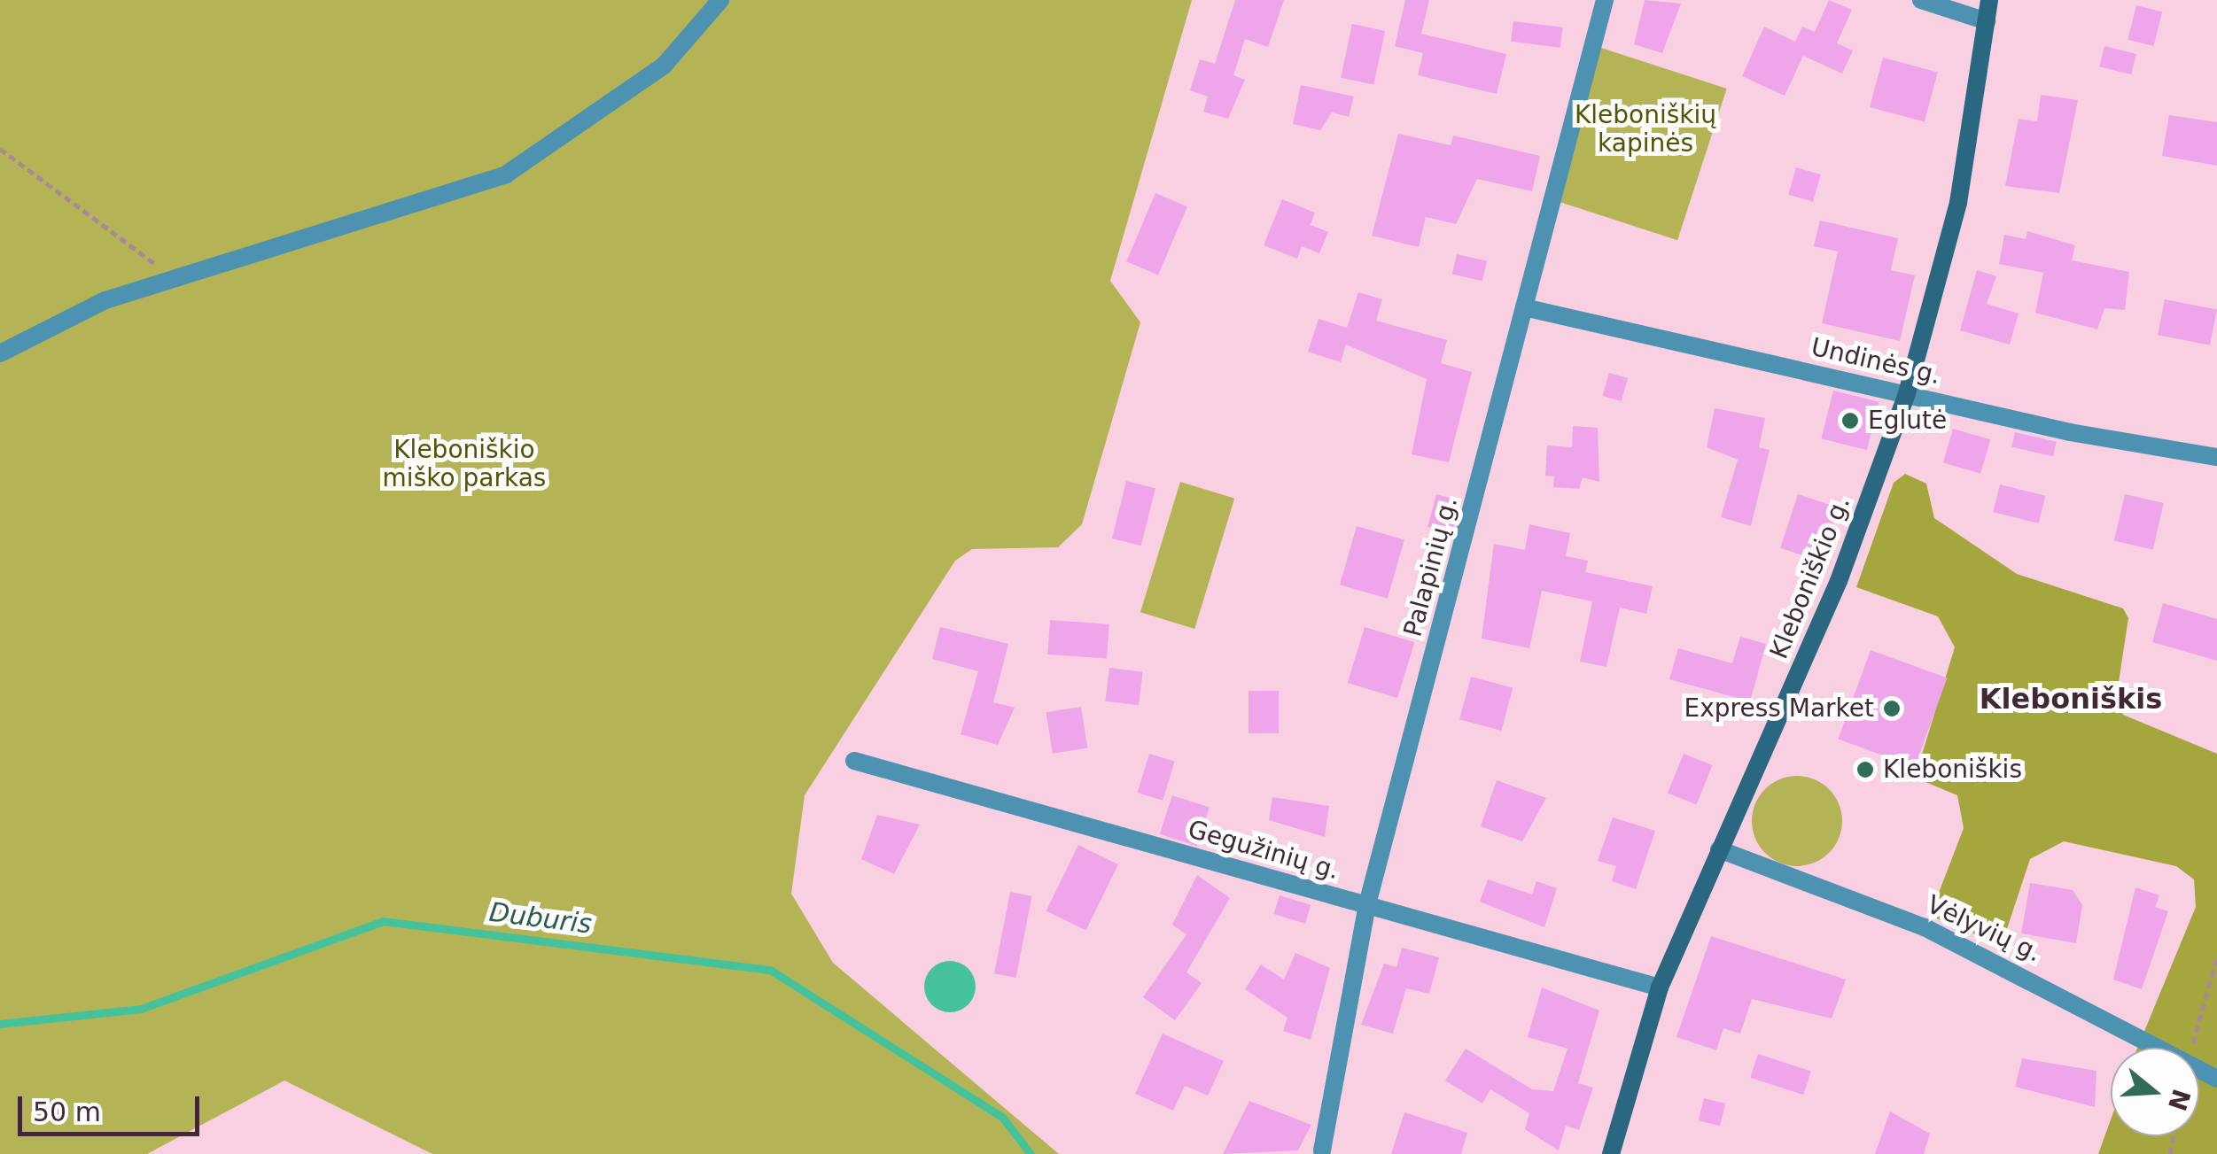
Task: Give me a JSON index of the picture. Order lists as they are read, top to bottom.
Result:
{
  "streets": {
    "street": [
      "Undinės g.",
      "Palapinių g.",
      "Kleboniškio g.",
      "Gegužinių g.",
      "Vėlyvių g."
    ]
  },
  "crossings": [
    ["Undinės g.", "Palapinių g."],
    ["Undinės g.", "Kleboniškio g."],
    ["Palapinių g.", "Gegužinių g."],
    ["Kleboniškio g.", "Gegužinių g."],
    ["Kleboniškio g.", "Vėlyvių g."]
  ],
  "districts": ["Kleboniškis"],
  "water": ["Duburis"],
  "parks": ["Kleboniškių kapinės", "Kleboniškio miško parkas"],
  "places": ["Eglutė", "Express Market", "Kleboniškis"],
  "scale_bar": "50 m",
  "north": "right"
}
